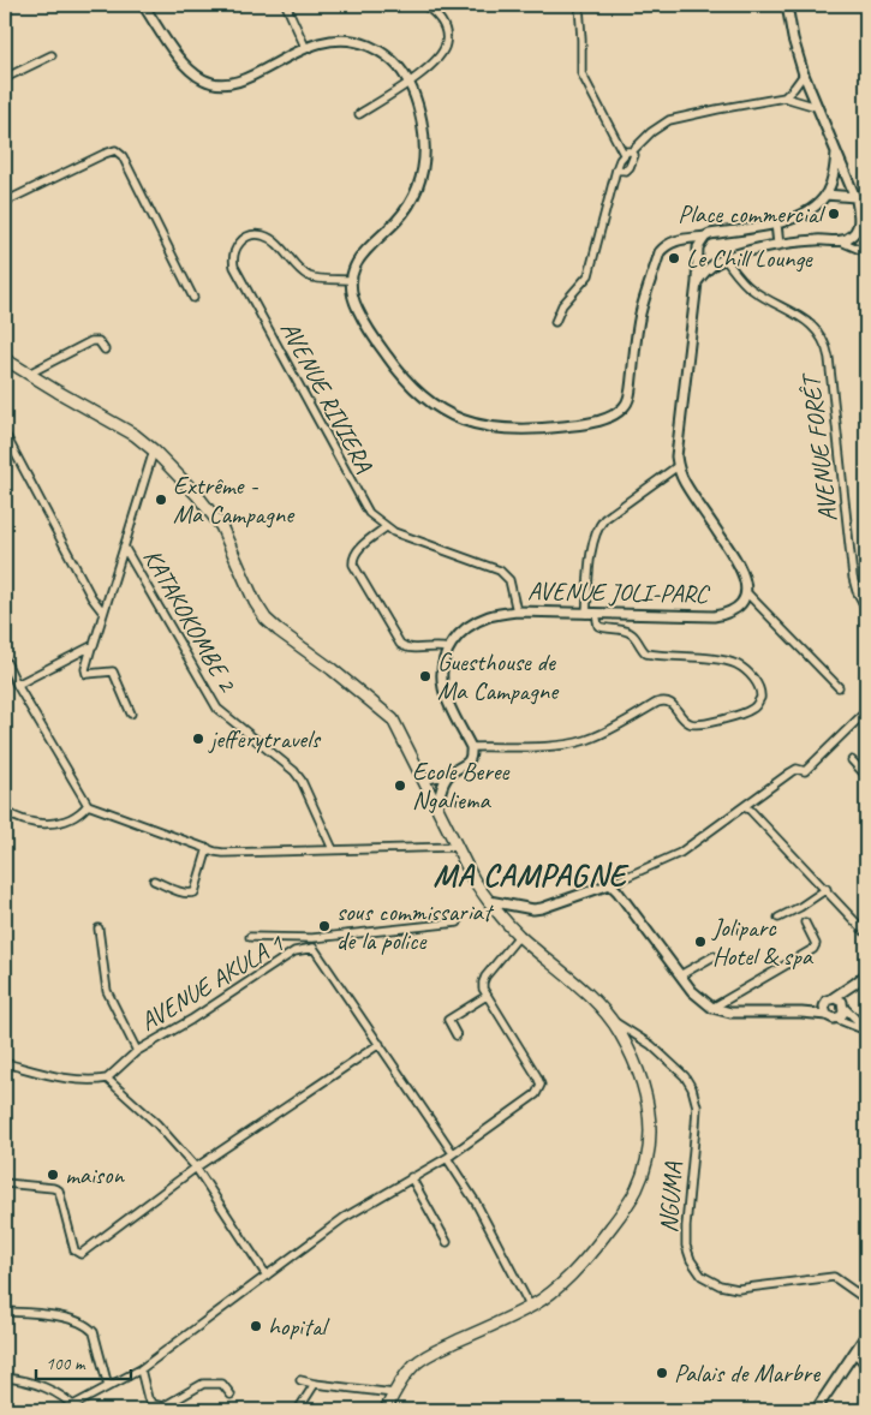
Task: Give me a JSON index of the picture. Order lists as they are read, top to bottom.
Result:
{
  "streets": {
    "street": [
      "AVENUE RIVIERA",
      "AVENUE FORÊT",
      "AVENUE JOLI-PARC",
      "KATAKOKOMBE 2",
      "AVENUE AKULA 1",
      "NGUMA"
    ]
  },
  "crossings": [
    ["AVENUE RIVIERA", "AVENUE JOLI-PARC"]
  ],
  "districts": ["MA CAMPAGNE"],
  "places": [
    "Place commercial",
    "Le Chill Lounge",
    "Extrême - Ma Campagne",
    "Guesthouse de Ma Campagne",
    "jefferytravels",
    "Ecole Beree Ngaliema",
    "sous commissariat de la police",
    "Joliparc Hotel & spa",
    "maison",
    "hopital",
    "Palais de Marbre"
  ],
  "scale_bar": "100 m"
}
